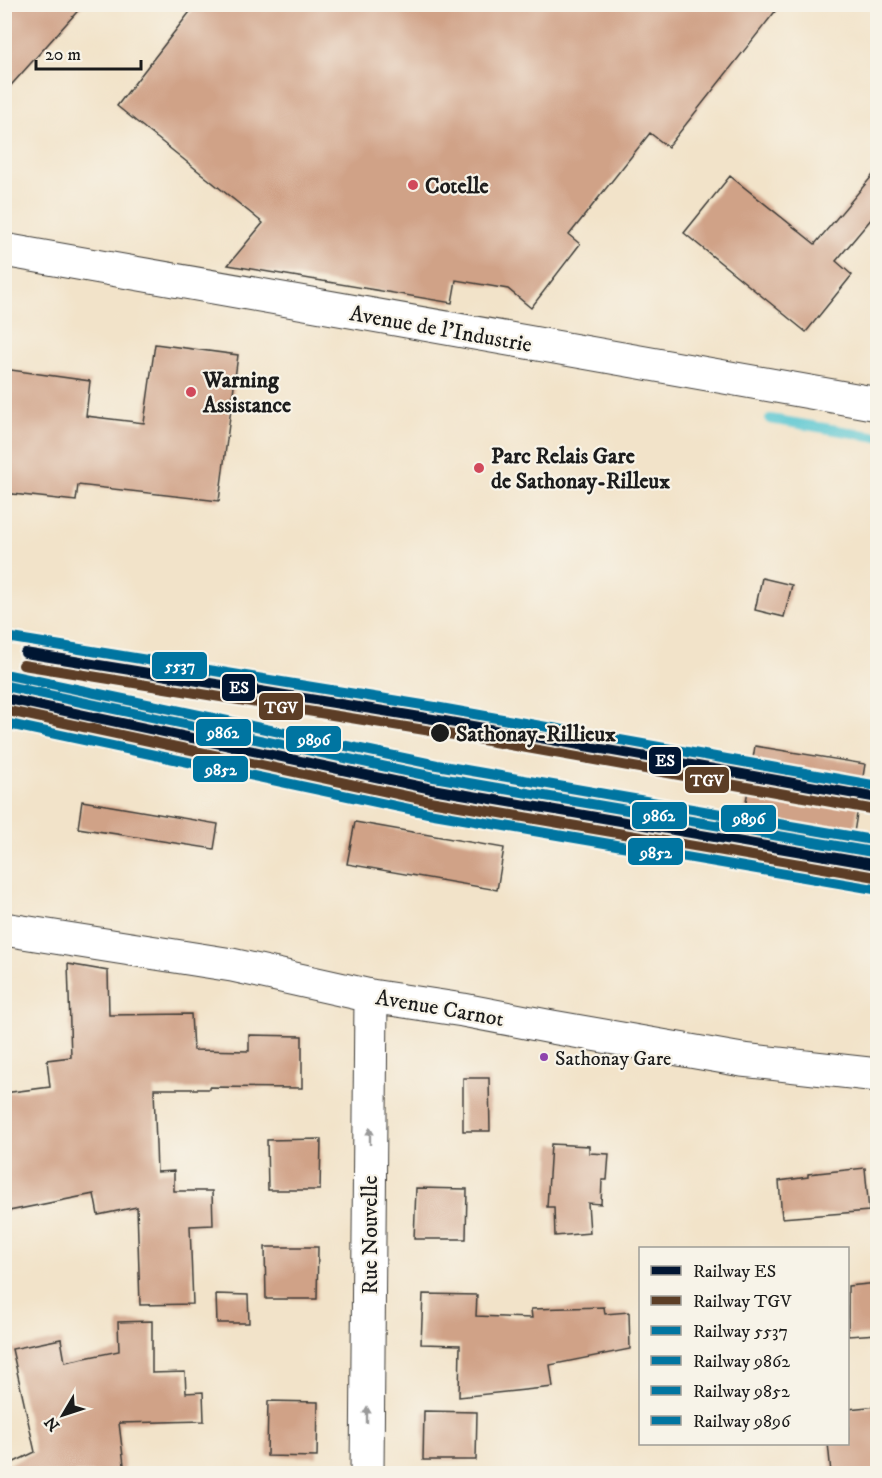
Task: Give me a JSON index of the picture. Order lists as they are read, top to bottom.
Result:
{
  "streets": {
    "street": ["Avenue de l'Industrie", "Avenue Carnot", "Rue Nouvelle"]
  },
  "crossings": [
    ["Avenue Carnot", "Rue Nouvelle"]
  ],
  "one_way": ["Rue Nouvelle"],
  "places": [
    "Cotelle",
    "Warning Assistance",
    "Parc Relais Gare de Sathonay-Rilleux",
    "Sathonay-Rillieux",
    "Sathonay Gare"
  ],
  "lines": [
    "rail line 5537",
    "rail line ES",
    "rail line TGV",
    "rail line 9896",
    "rail line 9862",
    "rail line 9852"
  ],
  "legend": [
    "Railway ES",
    "Railway TGV",
    "Railway 5537",
    "Railway 9862",
    "Railway 9852",
    "Railway 9896"
  ],
  "scale_bar": "20 m",
  "north": "bottom left"
}
